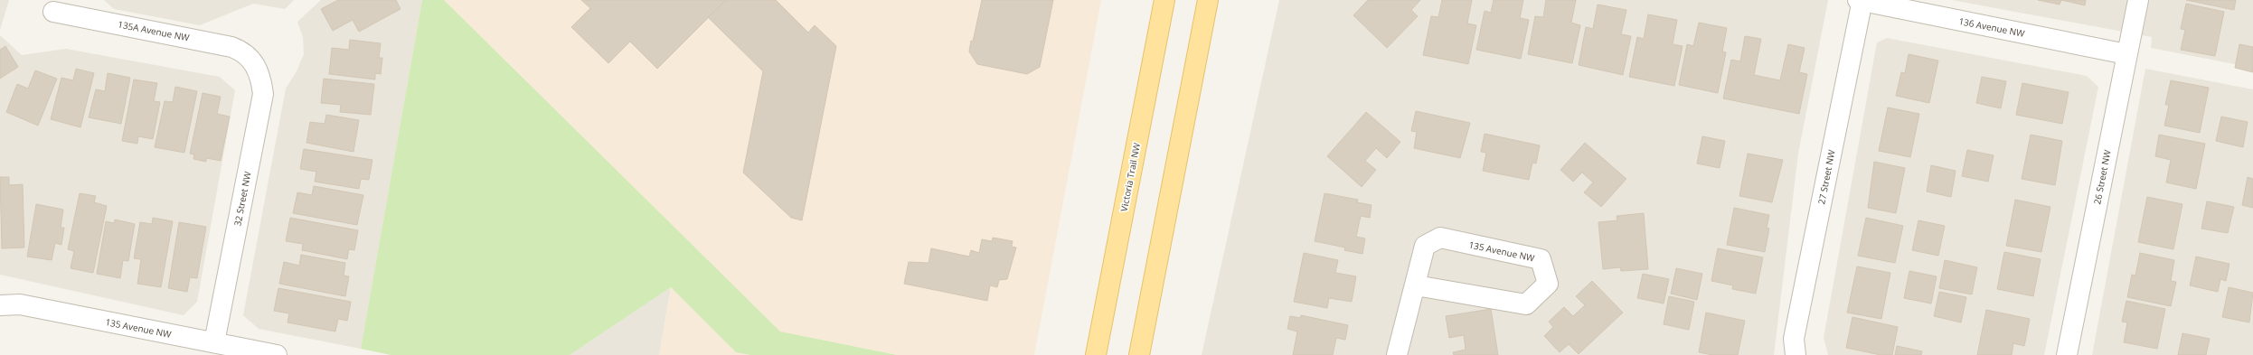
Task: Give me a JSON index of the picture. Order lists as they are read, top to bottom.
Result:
{
  "streets": {
    "main road": ["Victoria Trail NW"],
    "street": [
      "136 Avenue NW",
      "135A Avenue NW",
      "27 Street NW",
      "26 Street NW",
      "32 Street NW",
      "135 Avenue NW"
    ]
  },
  "crossings": [
    ["136 Avenue NW", "27 Street NW"],
    ["136 Avenue NW", "26 Street NW"],
    ["135A Avenue NW", "32 Street NW"],
    ["32 Street NW", "135 Avenue NW"]
  ]
}
